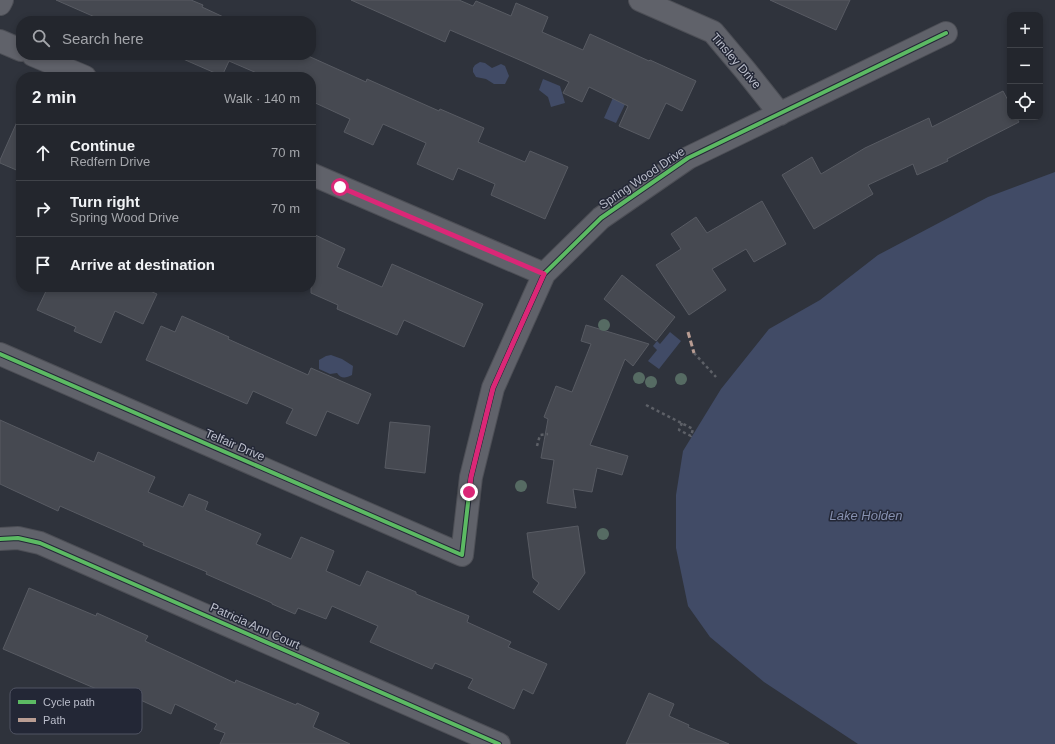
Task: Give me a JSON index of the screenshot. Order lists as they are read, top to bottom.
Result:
{
  "streets": {
    "street": [
      "Tinsley Drive",
      "Spring Wood Drive",
      "Telfair Drive",
      "Patricia Ann Court"
    ]
  },
  "crossings": [
    ["Tinsley Drive", "Spring Wood Drive"],
    ["Spring Wood Drive", "Telfair Drive"]
  ],
  "water": ["Lake Holden"],
  "legend": ["Cycle path", "Path"],
  "page": {
    "map_buttons": ["+", "−"],
    "search": "Search here",
    "heading": ["2 min", "Walk · 140 m"],
    "list": [
      ["Continue", "Redfern Drive", "70 m"],
      ["Turn right", "Spring Wood Drive", "70 m"],
      "Arrive at destination"
    ]
  }
}
